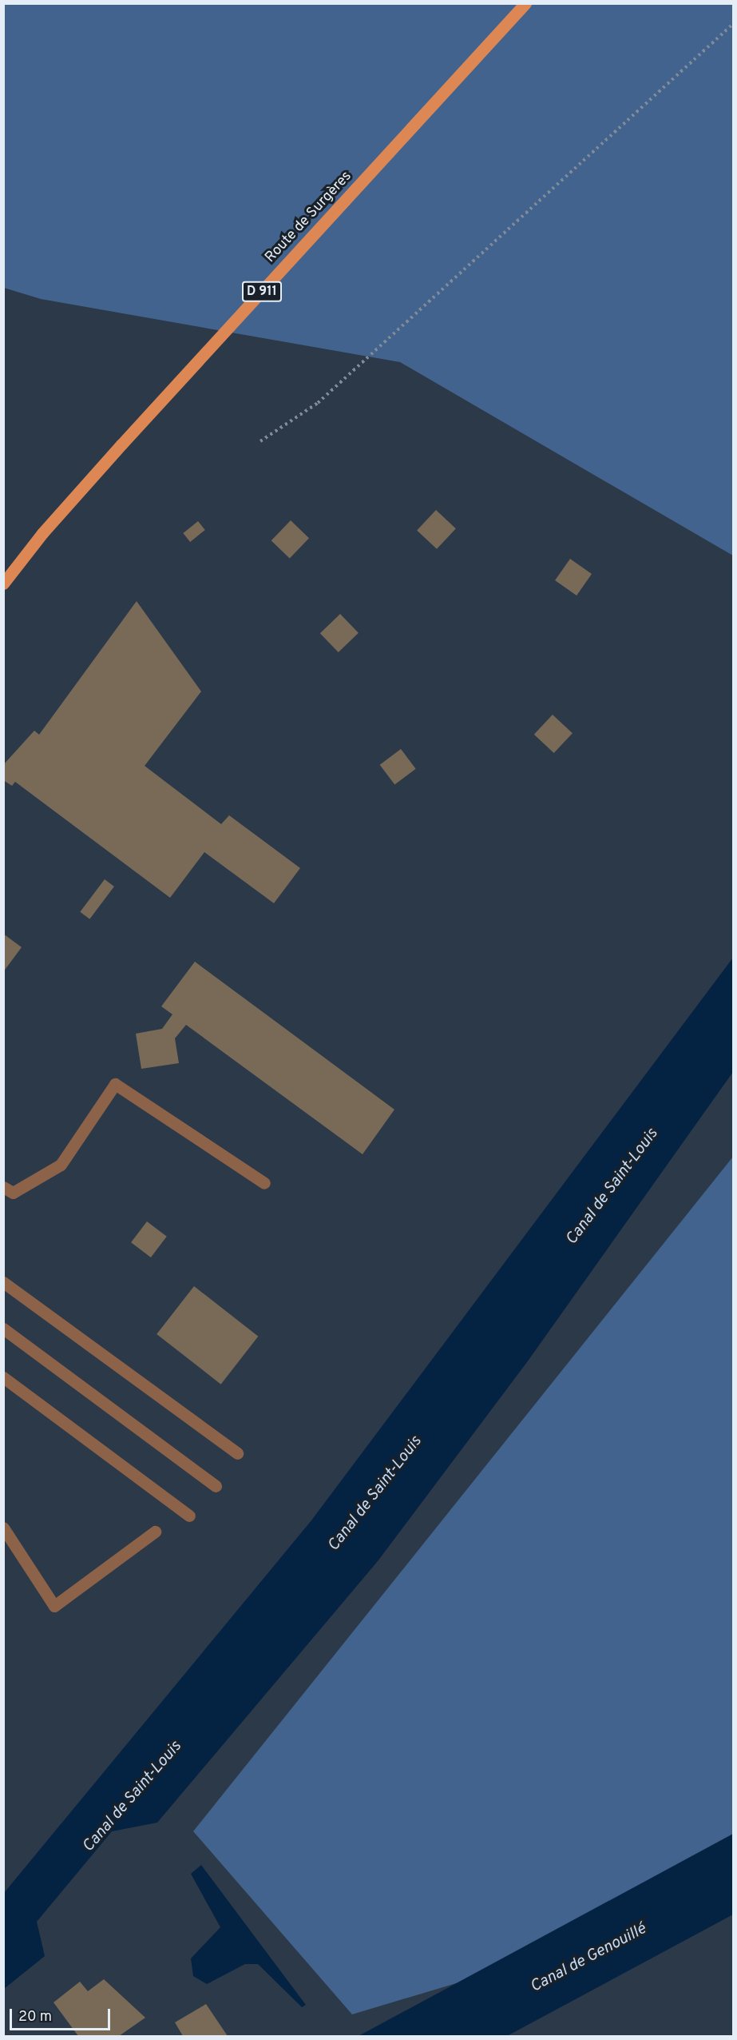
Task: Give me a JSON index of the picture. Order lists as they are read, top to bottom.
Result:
{
  "streets": {
    "main road": ["Route de Surgères", "D 911"]
  },
  "water": ["Canal de Saint-Louis", "Canal de Genouillé"],
  "scale_bar": "20 m"
}
